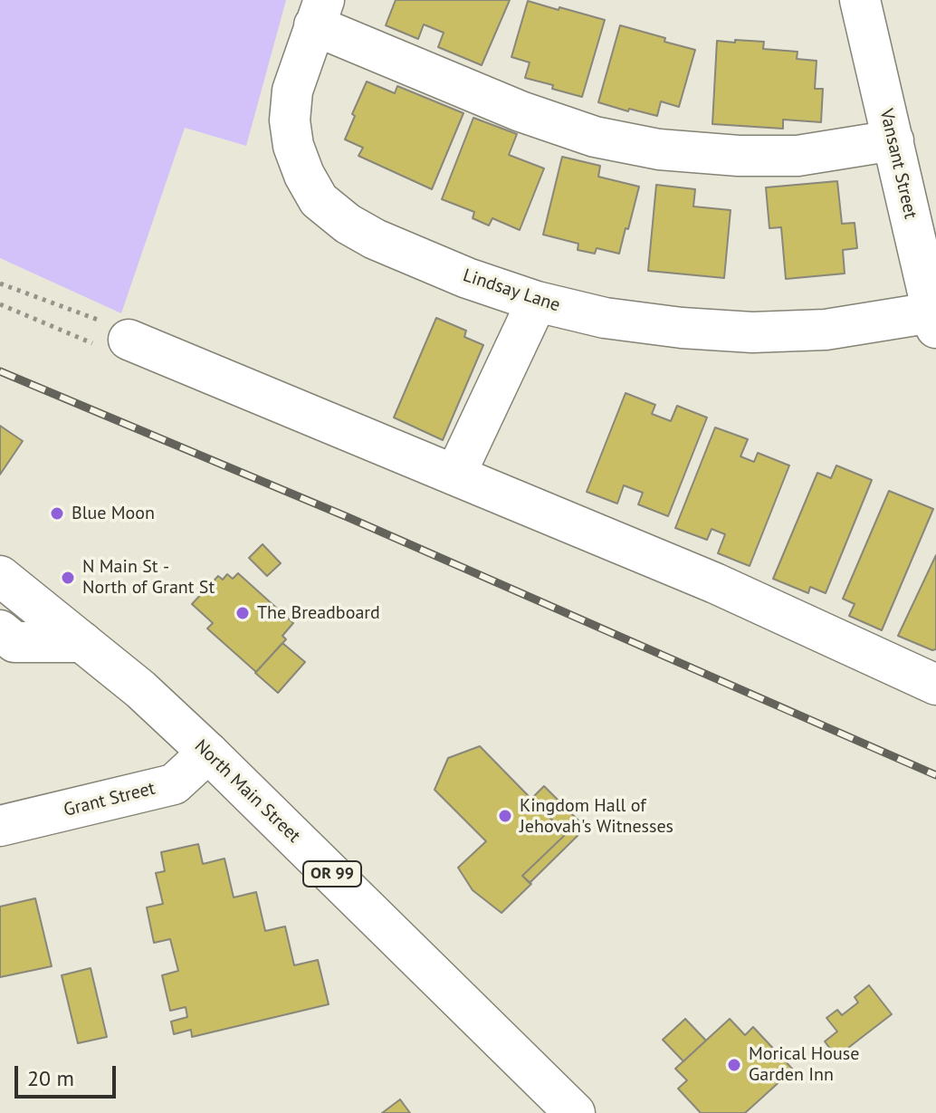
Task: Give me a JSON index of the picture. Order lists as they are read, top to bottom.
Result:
{
  "streets": {
    "street": [
      "Vansant Street",
      "Lindsay Lane",
      "North Main Street",
      "Grant Street",
      "OR 99"
    ]
  },
  "crossings": [
    ["Vansant Street", "Lindsay Lane"],
    ["North Main Street", "Grant Street"]
  ],
  "places": [
    "Blue Moon",
    "N Main St - North of Grant St",
    "The Breadboard",
    "Kingdom Hall of Jehovah's Witnesses",
    "Morical House Garden Inn"
  ],
  "scale_bar": "20 m"
}
